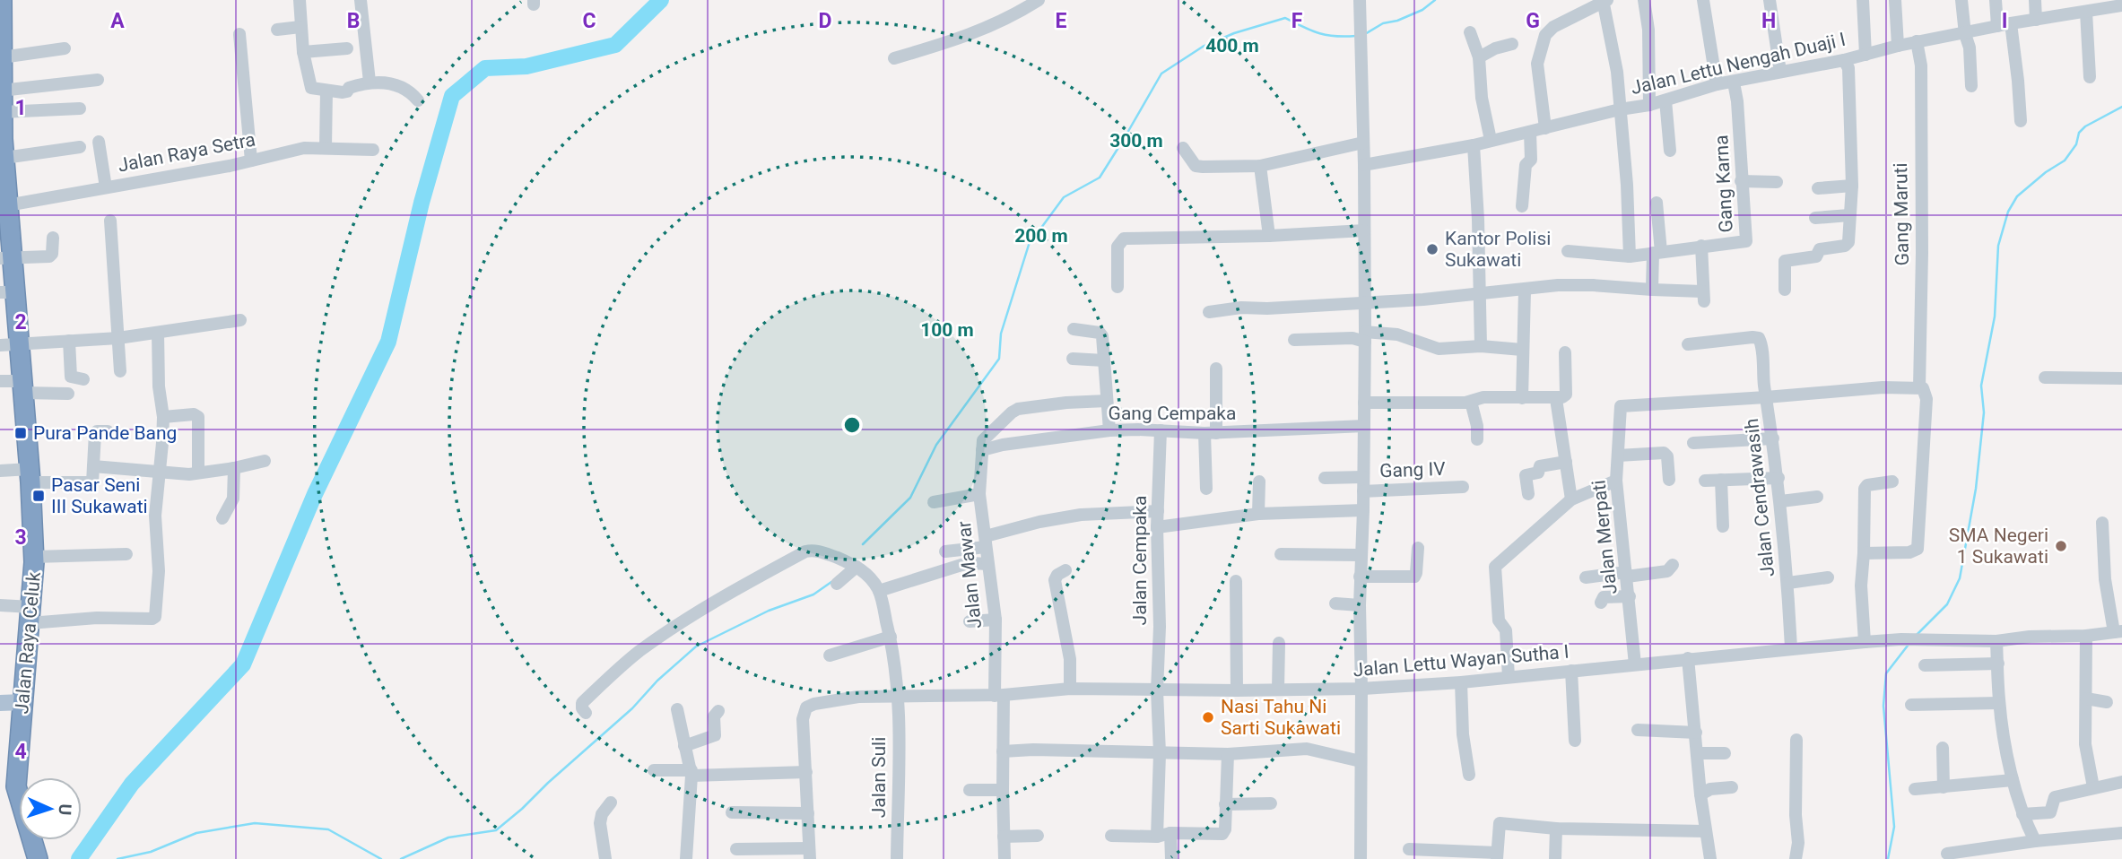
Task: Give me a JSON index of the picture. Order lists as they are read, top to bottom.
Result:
{
  "streets": {
    "highway": ["Jalan Raya Celuk"],
    "street": [
      "Jalan Lettu Nengah Duaji I",
      "Jalan Raya Setra",
      "Gang Karna",
      "Gang Maruti",
      "Gang Cempaka",
      "Gang IV",
      "Jalan Cendrawasih",
      "Jalan Merpati",
      "Jalan Cempaka",
      "Jalan Mawar",
      "Jalan Lettu Wayan Sutha I",
      "Jalan Suli"
    ]
  },
  "crossings": [
    ["Jalan Lettu Nengah Duaji I", "Gang Karna"],
    ["Jalan Lettu Nengah Duaji I", "Gang Maruti"],
    ["Jalan Raya Setra", "Jalan Raya Celuk"],
    ["Gang Cempaka", "Jalan Cempaka"],
    ["Gang Cempaka", "Jalan Mawar"],
    ["Jalan Cendrawasih", "Jalan Merpati"],
    ["Jalan Cendrawasih", "Jalan Lettu Wayan Sutha I"],
    ["Jalan Merpati", "Jalan Lettu Wayan Sutha I"],
    ["Jalan Cempaka", "Jalan Lettu Wayan Sutha I"],
    ["Jalan Mawar", "Jalan Lettu Wayan Sutha I"],
    ["Jalan Lettu Wayan Sutha I", "Jalan Suli"]
  ],
  "places": {
    "other": ["Kantor Polisi Sukawati", "SMA Negeri 1 Sukawati", "Nasi Tahu Ni Sarti Sukawati"],
    "transit": ["Pura Pande Bang", "Pasar Seni III Sukawati"]
  },
  "north": "right",
  "grid": {
    "columns": [
      "A",
      "B",
      "C",
      "D",
      "E",
      "F",
      "G",
      "H",
      "I"
    ],
    "rows": [
      "1",
      "2",
      "3",
      "4"
    ]
  },
  "rings": [
    "400 m",
    "300 m",
    "200 m",
    "100 m"
  ]
}
